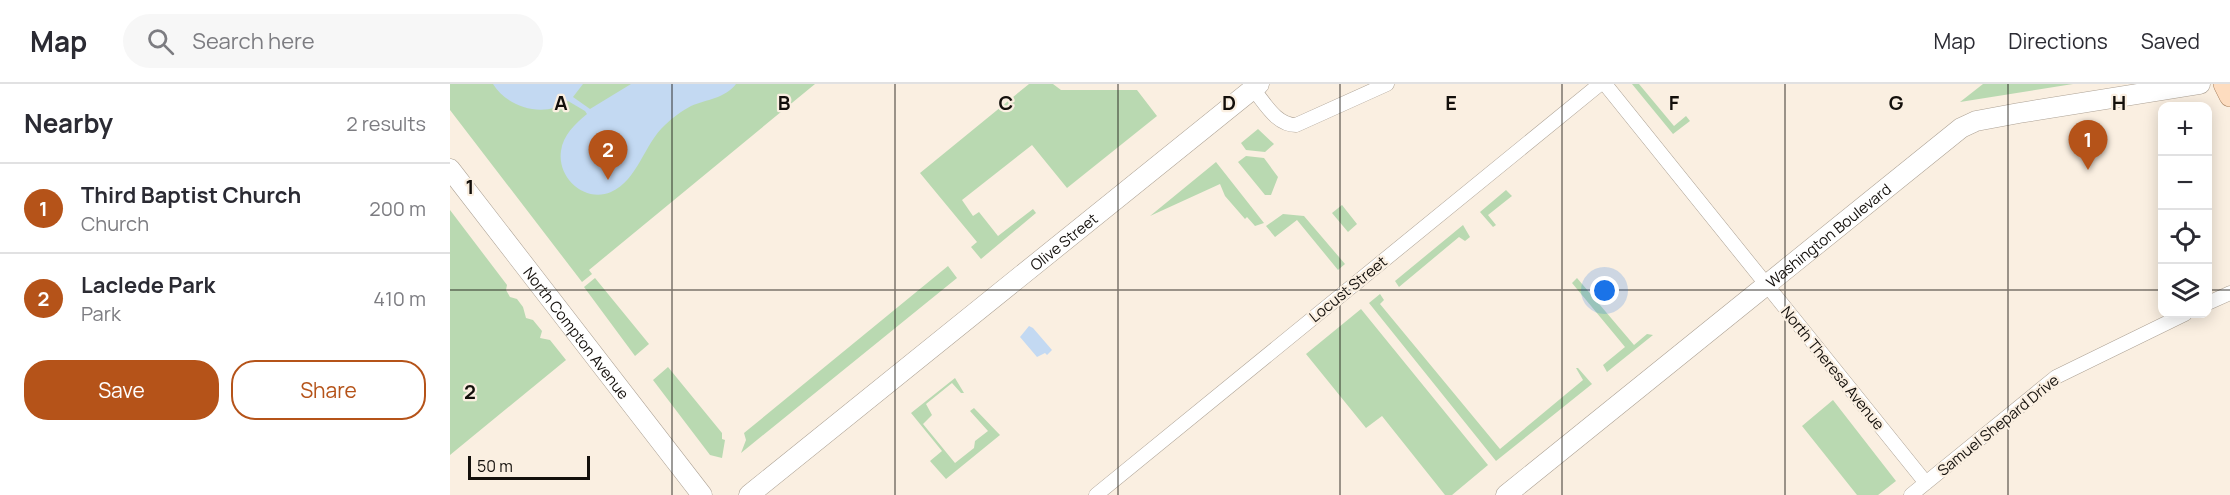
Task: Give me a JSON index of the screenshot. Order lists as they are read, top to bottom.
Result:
{
  "streets": {
    "main road": ["Washington Boulevard", "Olive Street", "North Compton Avenue"],
    "street": ["Locust Street", "North Theresa Avenue", "Samuel Shepard Drive"]
  },
  "crossings": [
    ["Washington Boulevard", "North Theresa Avenue"],
    ["North Theresa Avenue", "Samuel Shepard Drive"]
  ],
  "scale_bar": "50 m",
  "page": {
    "header": "Map",
    "search": "Search here",
    "nav": ["Map", "Directions", "Saved"],
    "heading": ["Nearby", "2 results"],
    "map_buttons": ["+", "−"],
    "pins": ["1", "2"],
    "list": [
      {
        "mark": "1",
        "name": "Third Baptist Church",
        "note": "Church",
        "value": "200 m"
      },
      {
        "mark": "2",
        "name": "Laclede Park",
        "note": "Park",
        "value": "410 m"
      }
    ],
    "buttons": ["Save", "Share"],
    "scale": "50 m"
  },
  "grid": {
    "columns": [
      "A",
      "B",
      "C",
      "D",
      "E",
      "F",
      "G",
      "H"
    ],
    "rows": ["1", "2"]
  }
}
